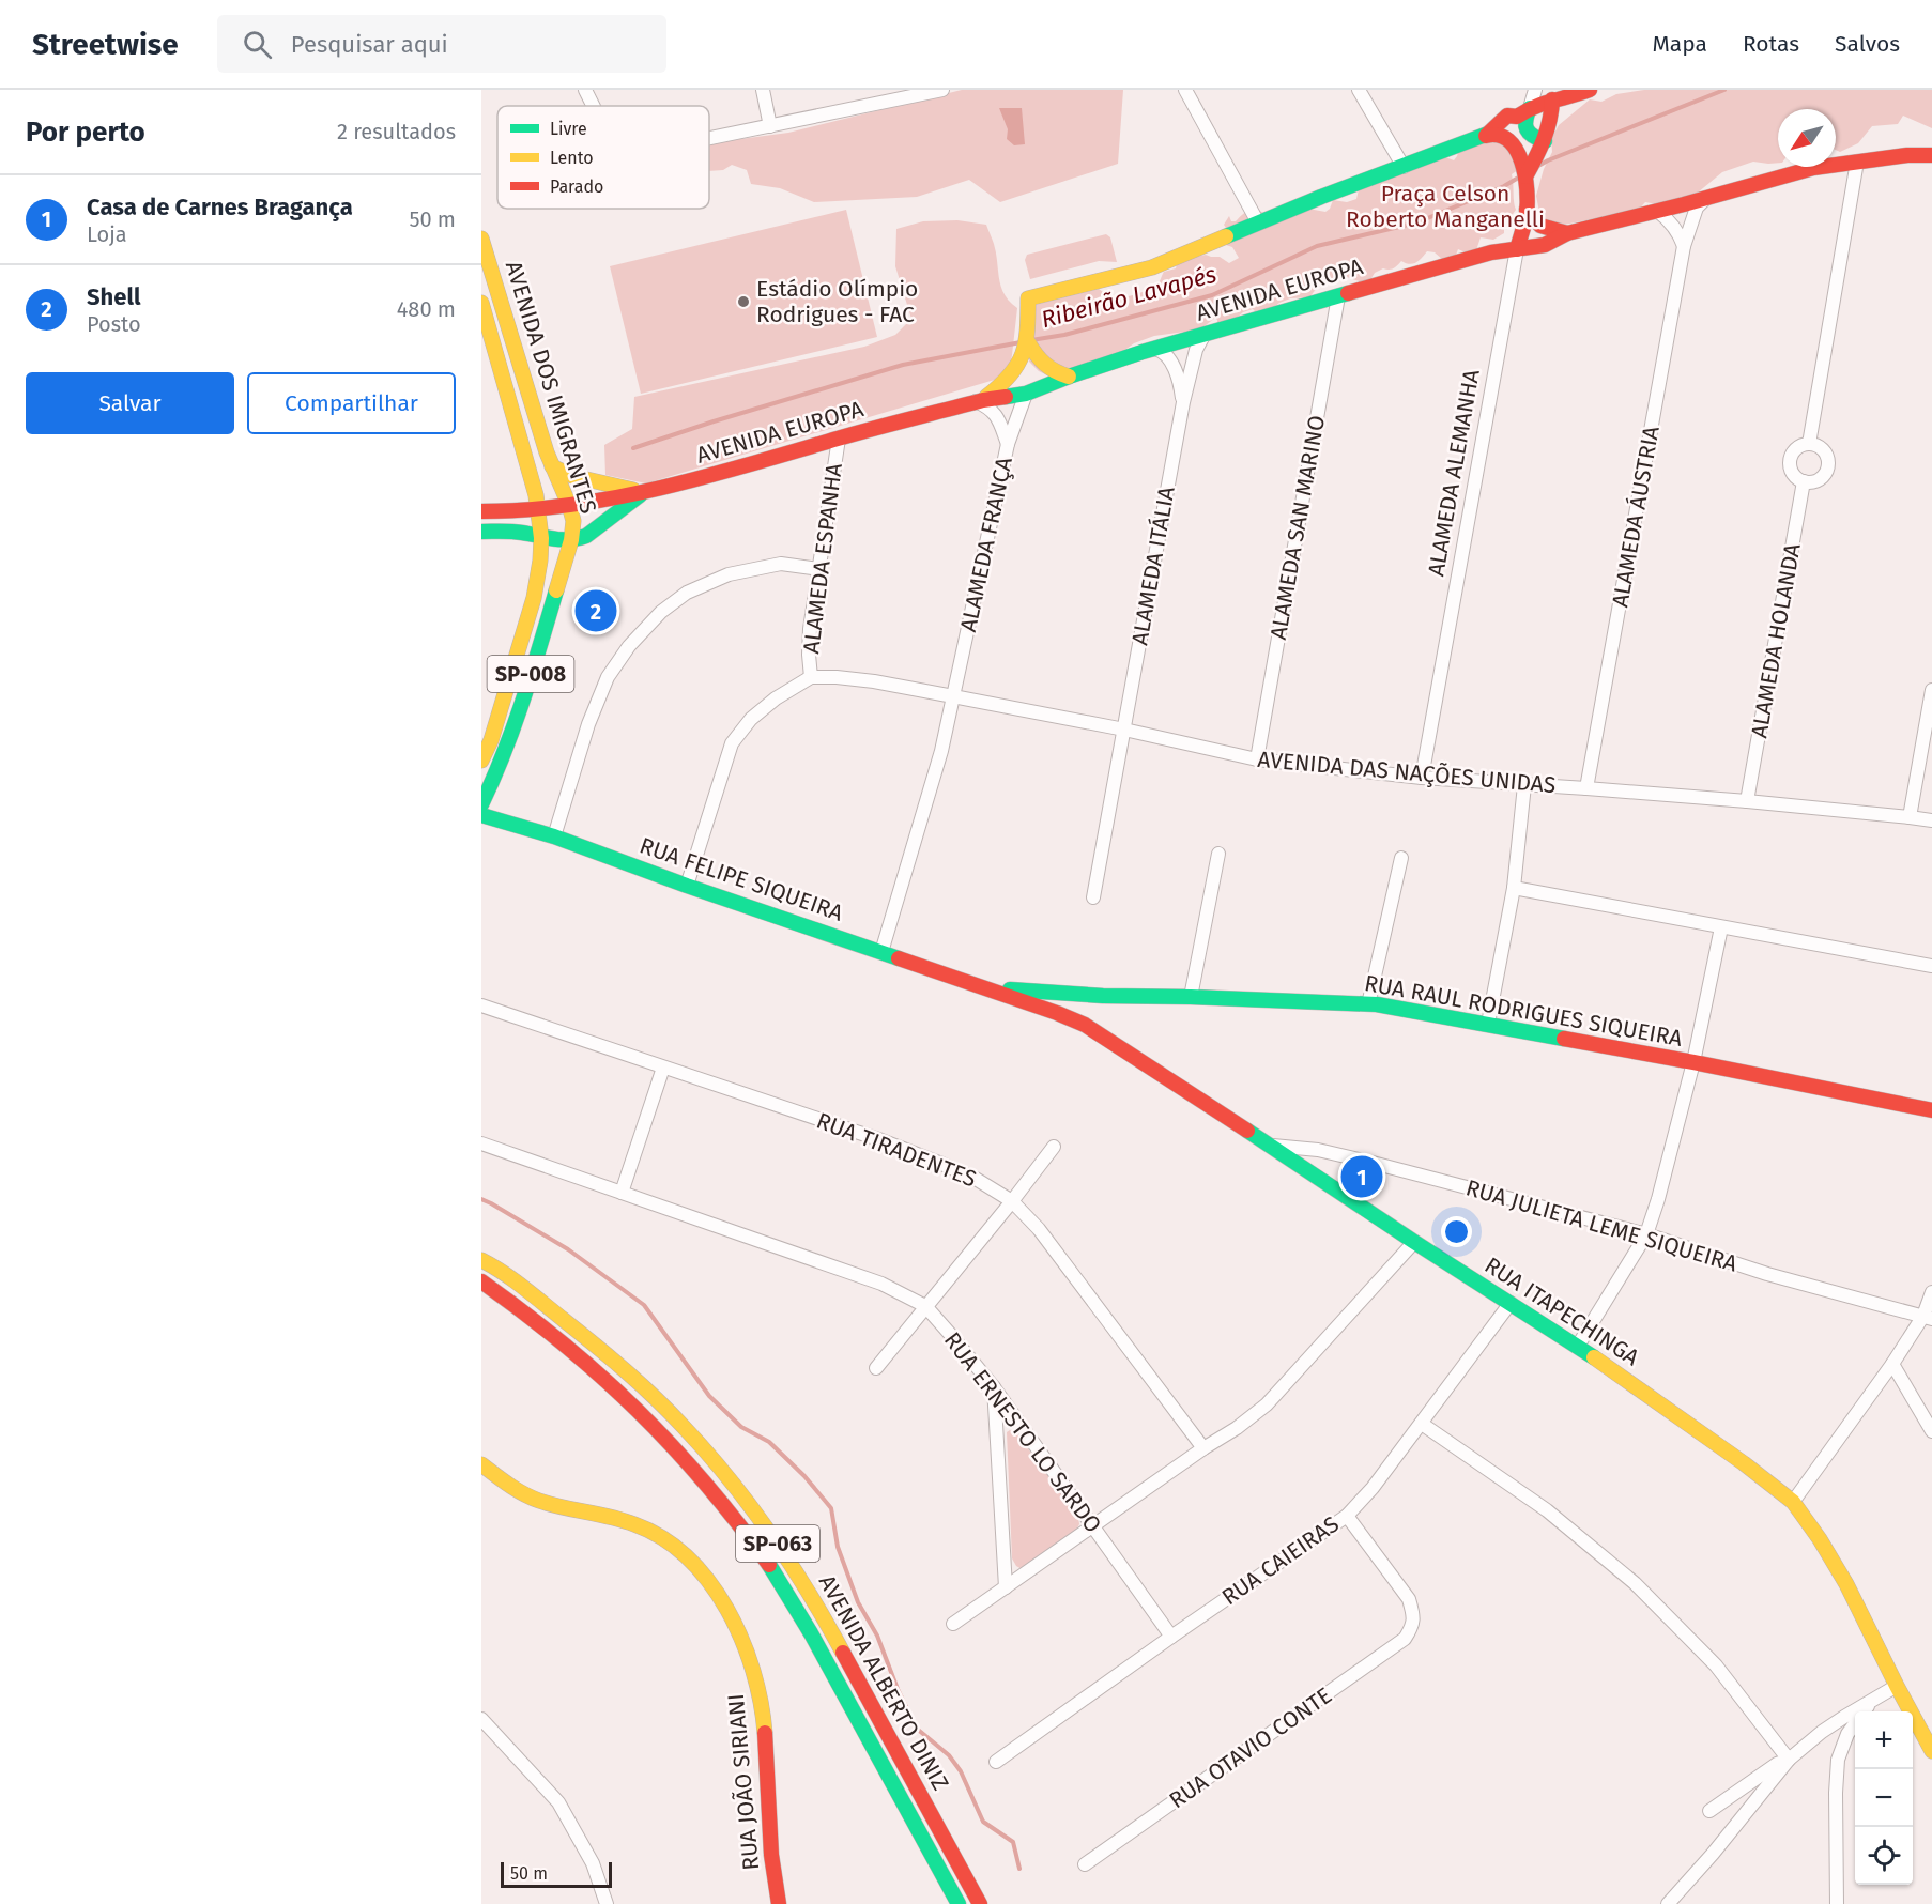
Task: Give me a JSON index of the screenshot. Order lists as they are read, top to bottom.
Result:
{
  "streets": {
    "street": [
      "AVENIDA EUROPA",
      "AVENIDA DOS IMIGRANTES",
      "ALAMEDA ALEMANHA",
      "ALAMEDA ÁUSTRIA",
      "ALAMEDA SAN MARINO",
      "ALAMEDA FRANÇA",
      "ALAMEDA ESPANHA",
      "ALAMEDA ITÁLIA",
      "ALAMEDA HOLANDA",
      "SP-008",
      "AVENIDA DAS NAÇÕES UNIDAS",
      "RUA FELIPE SIQUEIRA",
      "RUA RAUL RODRIGUES SIQUEIRA",
      "RUA TIRADENTES",
      "RUA JULIETA LEME SIQUEIRA",
      "RUA ITAPECHINGA",
      "RUA ERNESTO LO SARDO",
      "SP-063",
      "RUA CAIEIRAS",
      "AVENIDA ALBERTO DINIZ",
      "RUA OTAVIO CONTE",
      "RUA JOÃO SIRIANI"
    ]
  },
  "crossings": [
    ["AVENIDA EUROPA", "AVENIDA DOS IMIGRANTES"],
    ["AVENIDA EUROPA", "ALAMEDA ALEMANHA"],
    ["AVENIDA EUROPA", "ALAMEDA ÁUSTRIA"],
    ["AVENIDA EUROPA", "ALAMEDA SAN MARINO"],
    ["AVENIDA EUROPA", "ALAMEDA FRANÇA"],
    ["AVENIDA EUROPA", "ALAMEDA ESPANHA"],
    ["AVENIDA EUROPA", "ALAMEDA ITÁLIA"],
    ["ALAMEDA ALEMANHA", "AVENIDA DAS NAÇÕES UNIDAS"],
    ["ALAMEDA ÁUSTRIA", "AVENIDA DAS NAÇÕES UNIDAS"],
    ["ALAMEDA SAN MARINO", "AVENIDA DAS NAÇÕES UNIDAS"],
    ["ALAMEDA FRANÇA", "AVENIDA DAS NAÇÕES UNIDAS"],
    ["ALAMEDA FRANÇA", "RUA FELIPE SIQUEIRA"],
    ["ALAMEDA ESPANHA", "AVENIDA DAS NAÇÕES UNIDAS"],
    ["ALAMEDA ITÁLIA", "AVENIDA DAS NAÇÕES UNIDAS"],
    ["ALAMEDA HOLANDA", "AVENIDA DAS NAÇÕES UNIDAS"],
    ["RUA FELIPE SIQUEIRA", "RUA RAUL RODRIGUES SIQUEIRA"],
    ["RUA FELIPE SIQUEIRA", "RUA ITAPECHINGA"],
    ["RUA RAUL RODRIGUES SIQUEIRA", "RUA ITAPECHINGA"],
    ["RUA JULIETA LEME SIQUEIRA", "RUA ITAPECHINGA"],
    ["RUA ITAPECHINGA", "RUA CAIEIRAS"],
    ["RUA ERNESTO LO SARDO", "RUA CAIEIRAS"],
    ["RUA CAIEIRAS", "RUA OTAVIO CONTE"]
  ],
  "water": ["Ribeirão Lavapés"],
  "parks": ["Praça Celson Roberto Manganelli"],
  "places": ["Estádio Olímpio Rodrigues - FAC"],
  "legend": ["Livre", "Lento", "Parado"],
  "scale_bar": "50 m",
  "north": "bottom left",
  "page": {
    "header": "Streetwise",
    "search": "Pesquisar aqui",
    "nav": ["Mapa", "Rotas", "Salvos"],
    "heading": ["Por perto", "2 resultados"],
    "list": [
      {
        "mark": "1",
        "name": "Casa de Carnes Bragança",
        "note": "Loja",
        "value": "50 m"
      },
      {
        "mark": "2",
        "name": "Shell",
        "note": "Posto",
        "value": "480 m"
      }
    ],
    "buttons": ["Salvar", "Compartilhar"],
    "pins": ["2", "1"],
    "map_buttons": ["+", "−"],
    "scale": "50 m"
  }
}
